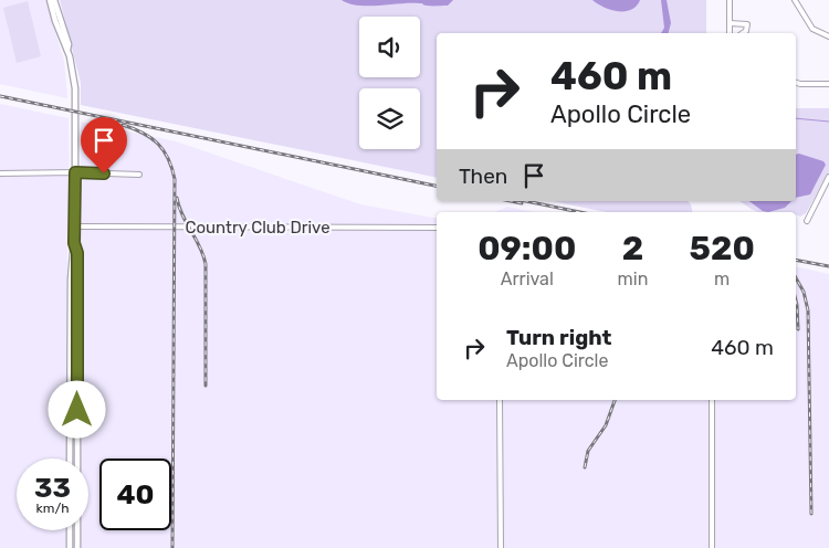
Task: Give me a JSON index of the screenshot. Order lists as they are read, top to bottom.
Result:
{
  "streets": {
    "street": ["Country Club Drive"]
  },
  "page": {
    "turn": ["460 m", "Apollo Circle"],
    "then": "Then",
    "eta": [
      "09:00",
      "Arrival",
      "2",
      "min",
      "520",
      "m"
    ],
    "list": [
      {
        "name": "Turn right",
        "note": "Apollo Circle",
        "value": "460 m"
      }
    ],
    "speed": "33 km/h",
    "limit": "40"
  }
}
